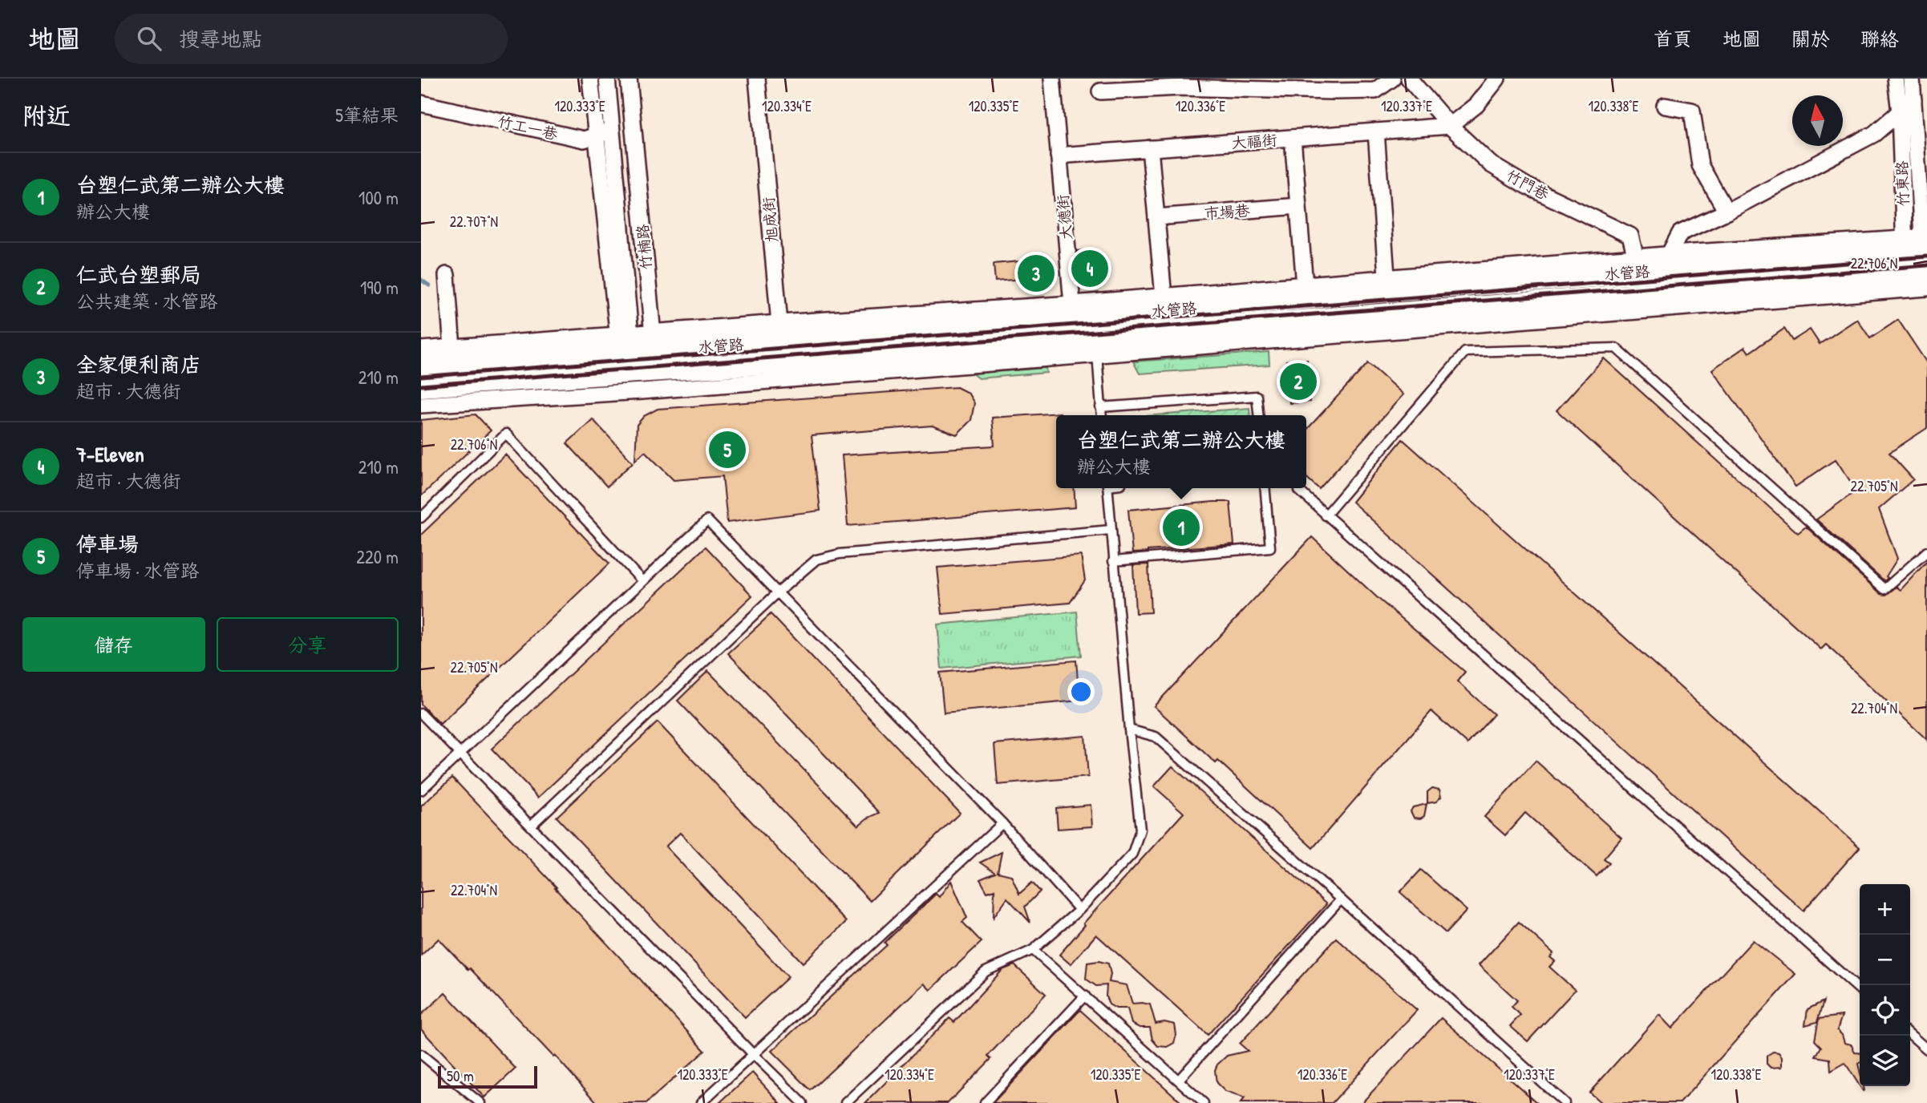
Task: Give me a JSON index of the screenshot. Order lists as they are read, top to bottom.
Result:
{
  "streets": {
    "street": [
      "竹工一巷",
      "大福街",
      "竹東路",
      "竹門巷",
      "市場巷",
      "大德街",
      "旭成街",
      "竹楠路",
      "水管路"
    ]
  },
  "crossings": [
    ["竹工一巷", "竹楠路"],
    ["大福街", "竹門巷"],
    ["大福街", "大德街"],
    ["竹東路", "水管路"],
    ["竹門巷", "水管路"],
    ["大德街", "水管路"],
    ["旭成街", "水管路"],
    ["竹楠路", "水管路"]
  ],
  "scale_bar": "50 m",
  "north": "top",
  "page": {
    "header": "地圖",
    "search": "搜尋地點",
    "nav": [
      "首頁",
      "地圖",
      "關於",
      "聯絡"
    ],
    "heading": ["附近", "5筆結果"],
    "list": [
      {
        "mark": "1",
        "name": "台塑仁武第二辦公大樓",
        "note": "辦公大樓",
        "value": "100 m"
      },
      {
        "mark": "2",
        "name": "仁武台塑郵局",
        "note": "公共建築 · 水管路",
        "value": "190 m"
      },
      {
        "mark": "3",
        "name": "全家便利商店",
        "note": "超市 · 大德街",
        "value": "210 m"
      },
      {
        "mark": "4",
        "name": "7-Eleven",
        "note": "超市 · 大德街",
        "value": "210 m"
      },
      {
        "mark": "5",
        "name": "停車場",
        "note": "停車場 · 水管路",
        "value": "220 m"
      }
    ],
    "pins": [
      "4",
      "3",
      "2",
      "5",
      "1"
    ],
    "popup": ["台塑仁武第二辦公大樓", "辦公大樓"],
    "buttons": ["儲存", "分享"],
    "map_buttons": ["+", "−"],
    "scale": "50 m"
  },
  "coordinates": [
    "120.333°E",
    "120.334°E",
    "120.335°E",
    "120.336°E",
    "120.337°E",
    "120.338°E",
    "22.707°N",
    "22.706°N",
    "22.705°N",
    "22.704°N"
  ]
}
